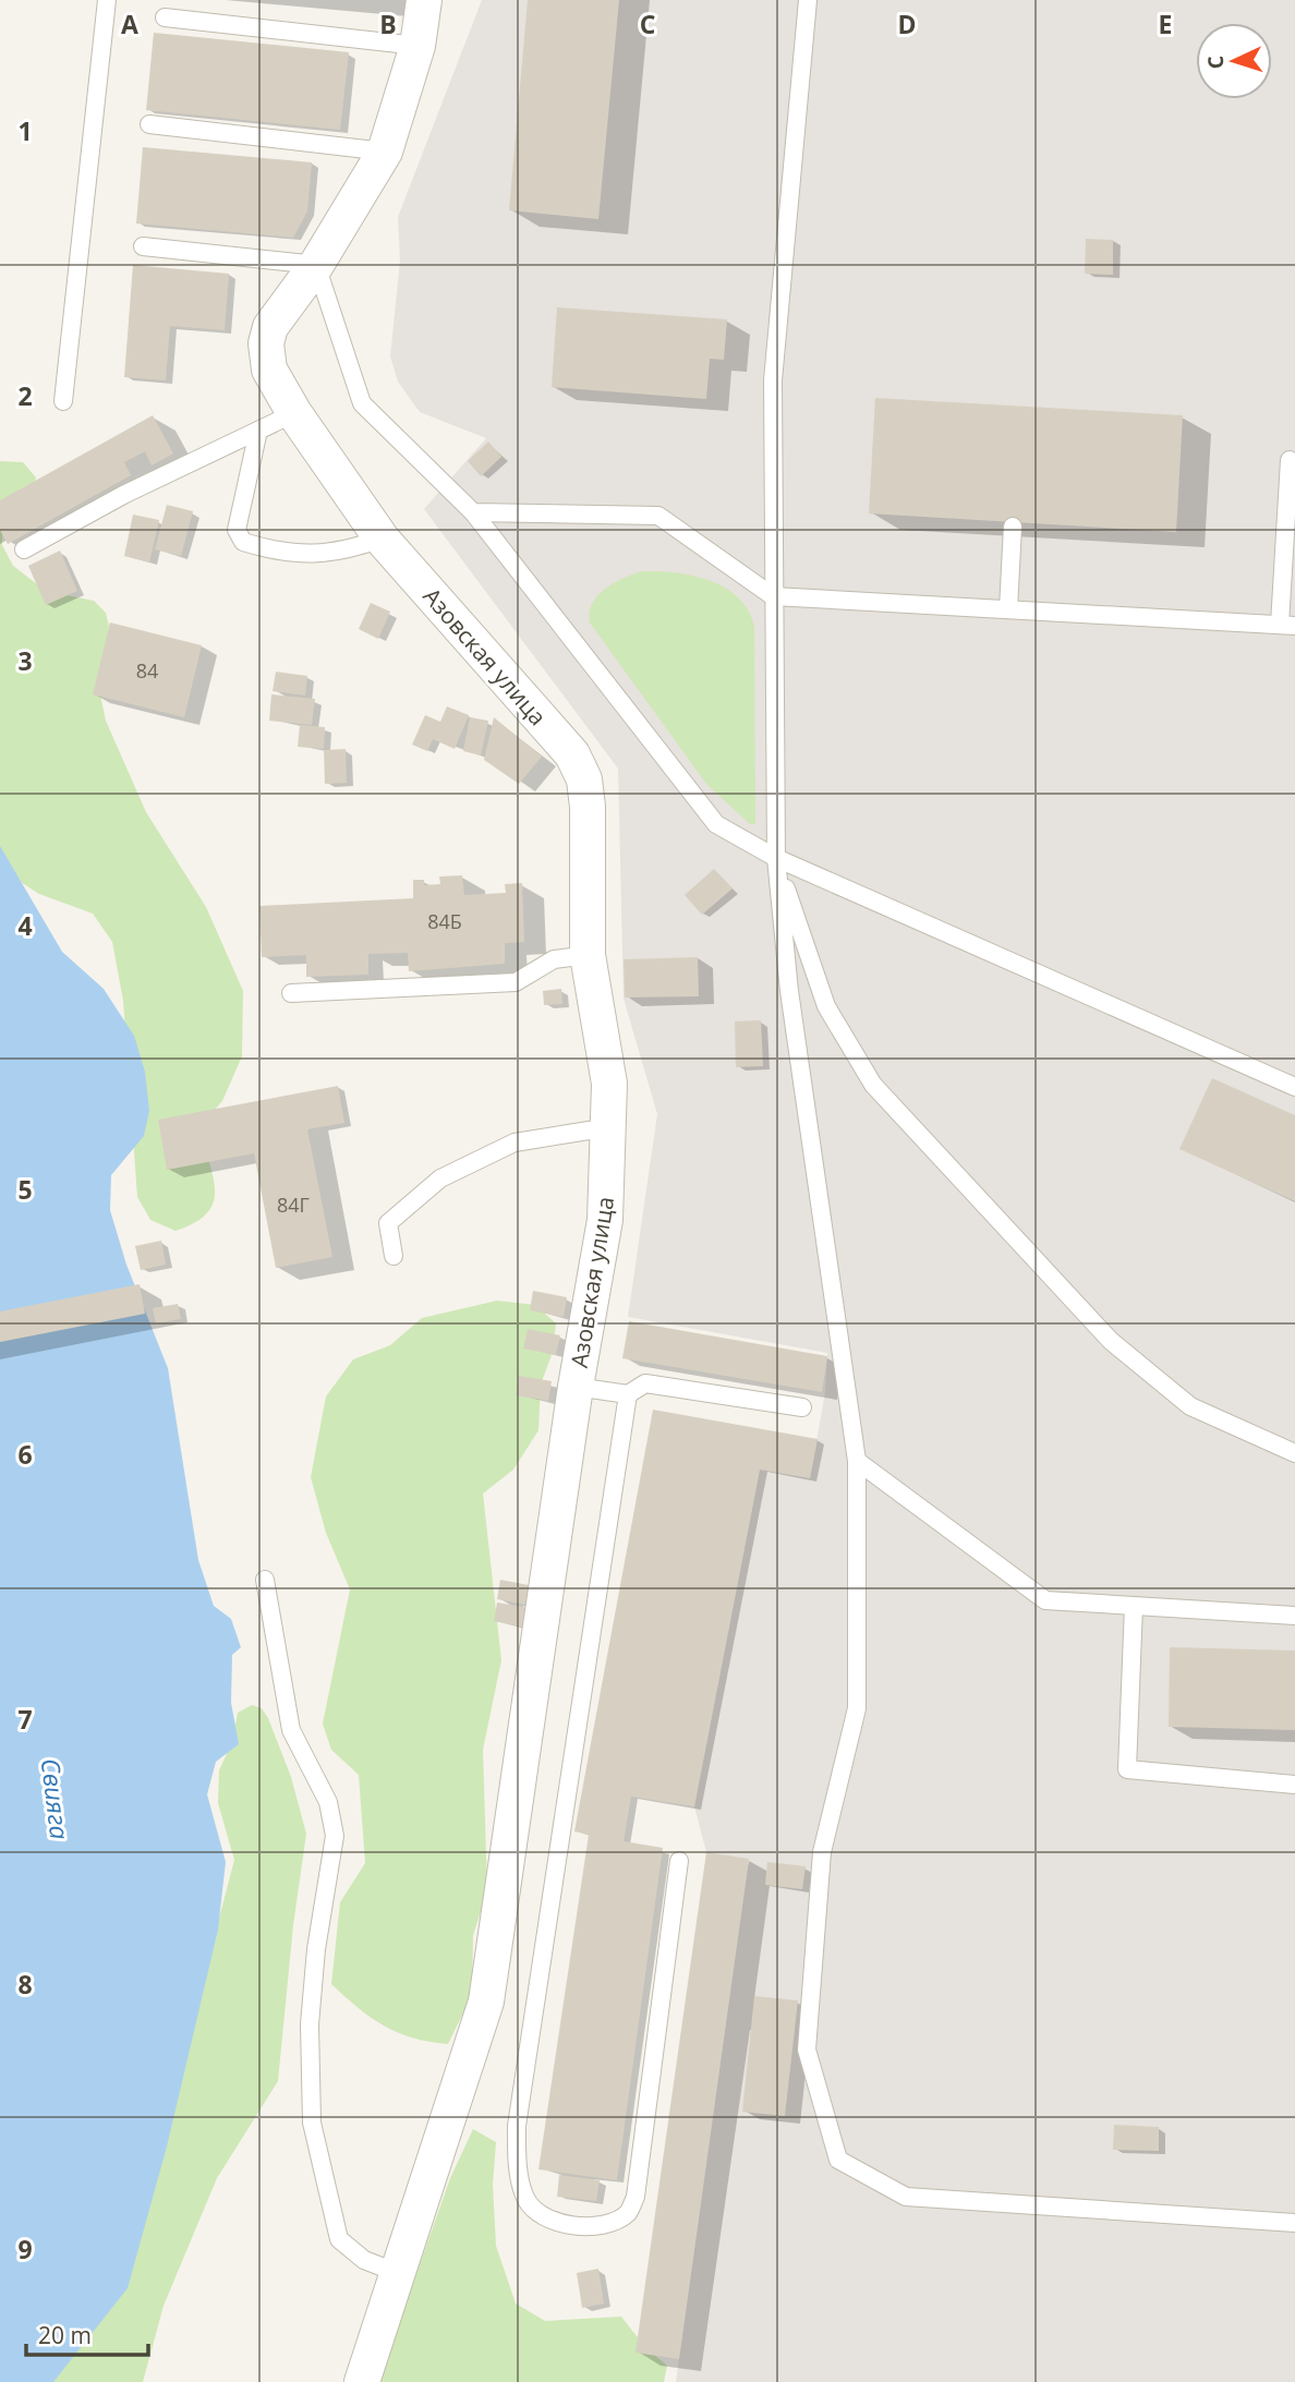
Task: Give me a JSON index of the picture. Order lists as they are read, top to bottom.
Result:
{
  "streets": {
    "street": ["Азовская улица"]
  },
  "water": ["Свияга"],
  "house_numbers": ["84", "84Б", "84Г"],
  "scale_bar": "20 m",
  "north": "left",
  "grid": {
    "columns": [
      "A",
      "B",
      "C",
      "D",
      "E"
    ],
    "rows": [
      "1",
      "2",
      "3",
      "4",
      "5",
      "6",
      "7",
      "8",
      "9"
    ]
  }
}
